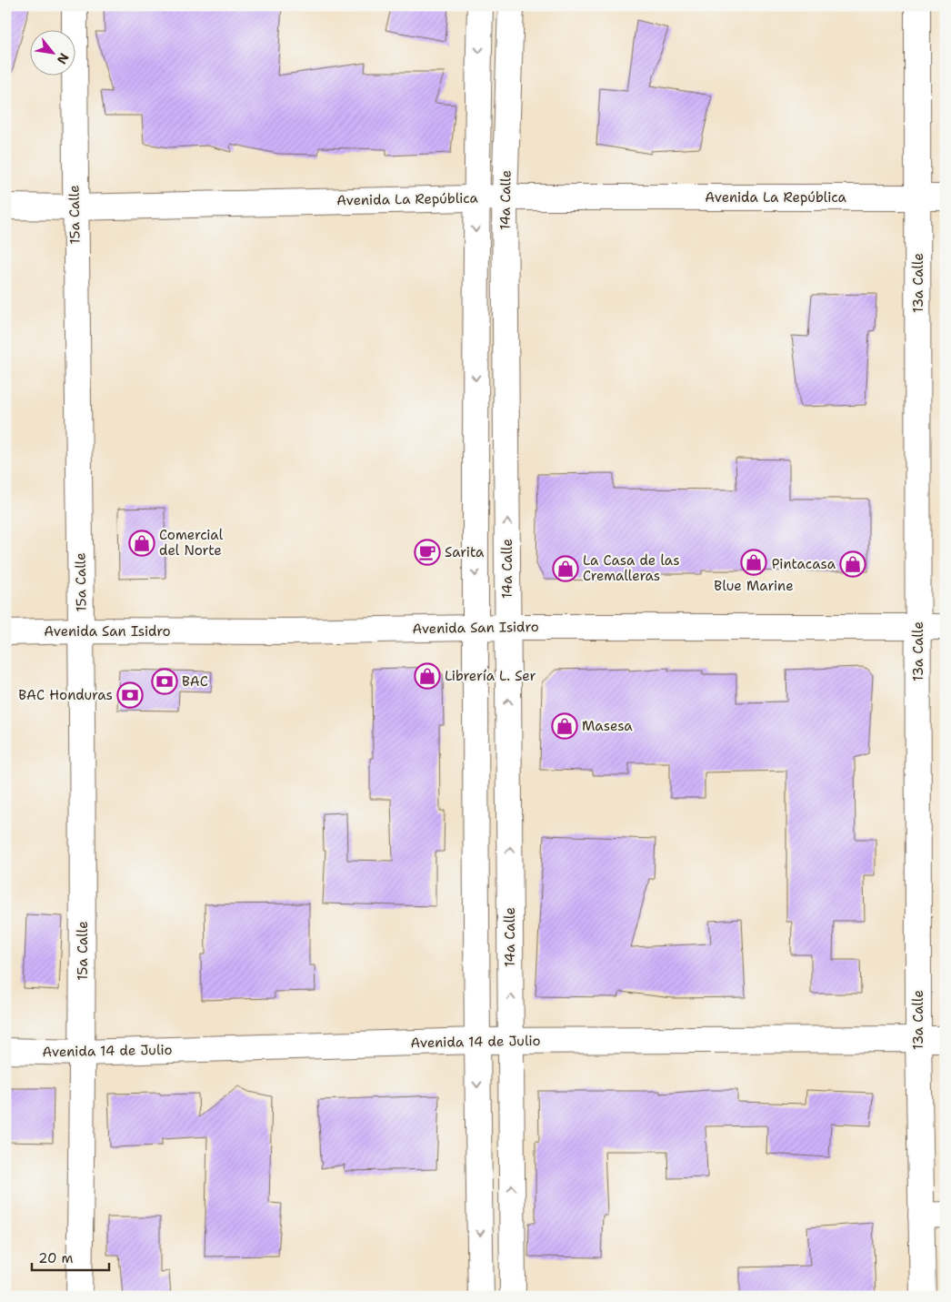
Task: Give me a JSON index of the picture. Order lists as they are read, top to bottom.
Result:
{
  "streets": {
    "street": [
      "Avenida La República",
      "14a Calle",
      "15a Calle",
      "13a Calle",
      "Avenida San Isidro",
      "Avenida 14 de Julio"
    ]
  },
  "crossings": [
    ["Avenida La República", "14a Calle"],
    ["Avenida La República", "15a Calle"],
    ["Avenida La República", "13a Calle"],
    ["14a Calle", "Avenida San Isidro"],
    ["14a Calle", "Avenida 14 de Julio"],
    ["15a Calle", "Avenida San Isidro"],
    ["15a Calle", "Avenida 14 de Julio"],
    ["13a Calle", "Avenida San Isidro"],
    ["13a Calle", "Avenida 14 de Julio"]
  ],
  "places": {
    "shop": [
      "Comercial del Norte",
      "Blue Marine",
      "Pintacasa",
      "La Casa de las Cremalleras",
      "Librería L. Ser",
      "Masesa"
    ],
    "cafe": ["Sarita"],
    "bank": ["BAC", "BAC Honduras"]
  },
  "scale_bar": "20 m",
  "north": "bottom right"
}
